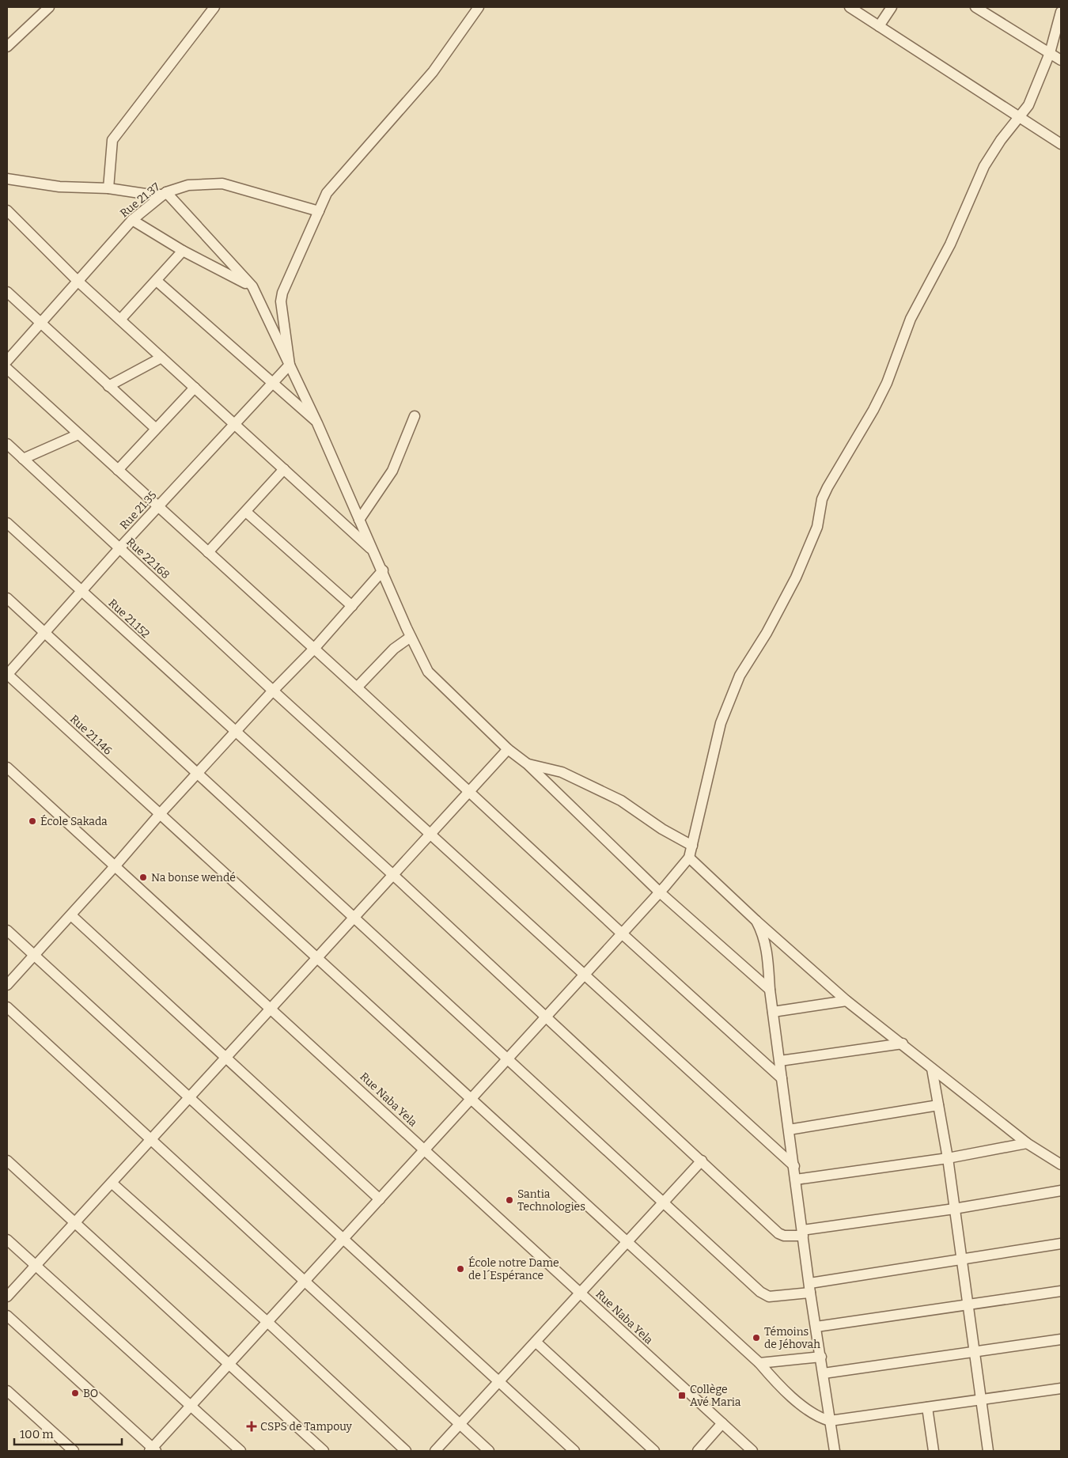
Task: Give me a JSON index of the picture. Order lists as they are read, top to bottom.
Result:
{
  "streets": {
    "street": [
      "Rue 21.37",
      "Rue 21.35",
      "Rue 22.168",
      "Rue 21.152",
      "Rue 21.146",
      "Rue Naba Yela"
    ]
  },
  "crossings": [
    ["Rue 21.35", "Rue 22.168"],
    ["Rue 21.35", "Rue 21.152"],
    ["Rue 21.35", "Rue 21.146"]
  ],
  "places": {
    "other": [
      "École Sakada",
      "Na bonse wendé",
      "Santia Technologies",
      "École notre Dame de l´Espérance",
      "Témoins de Jéhovah",
      "BO"
    ],
    "transit": ["Collège Avé Maria"],
    "health": ["CSPS de Tampouy"]
  },
  "scale_bar": "100 m"
}
